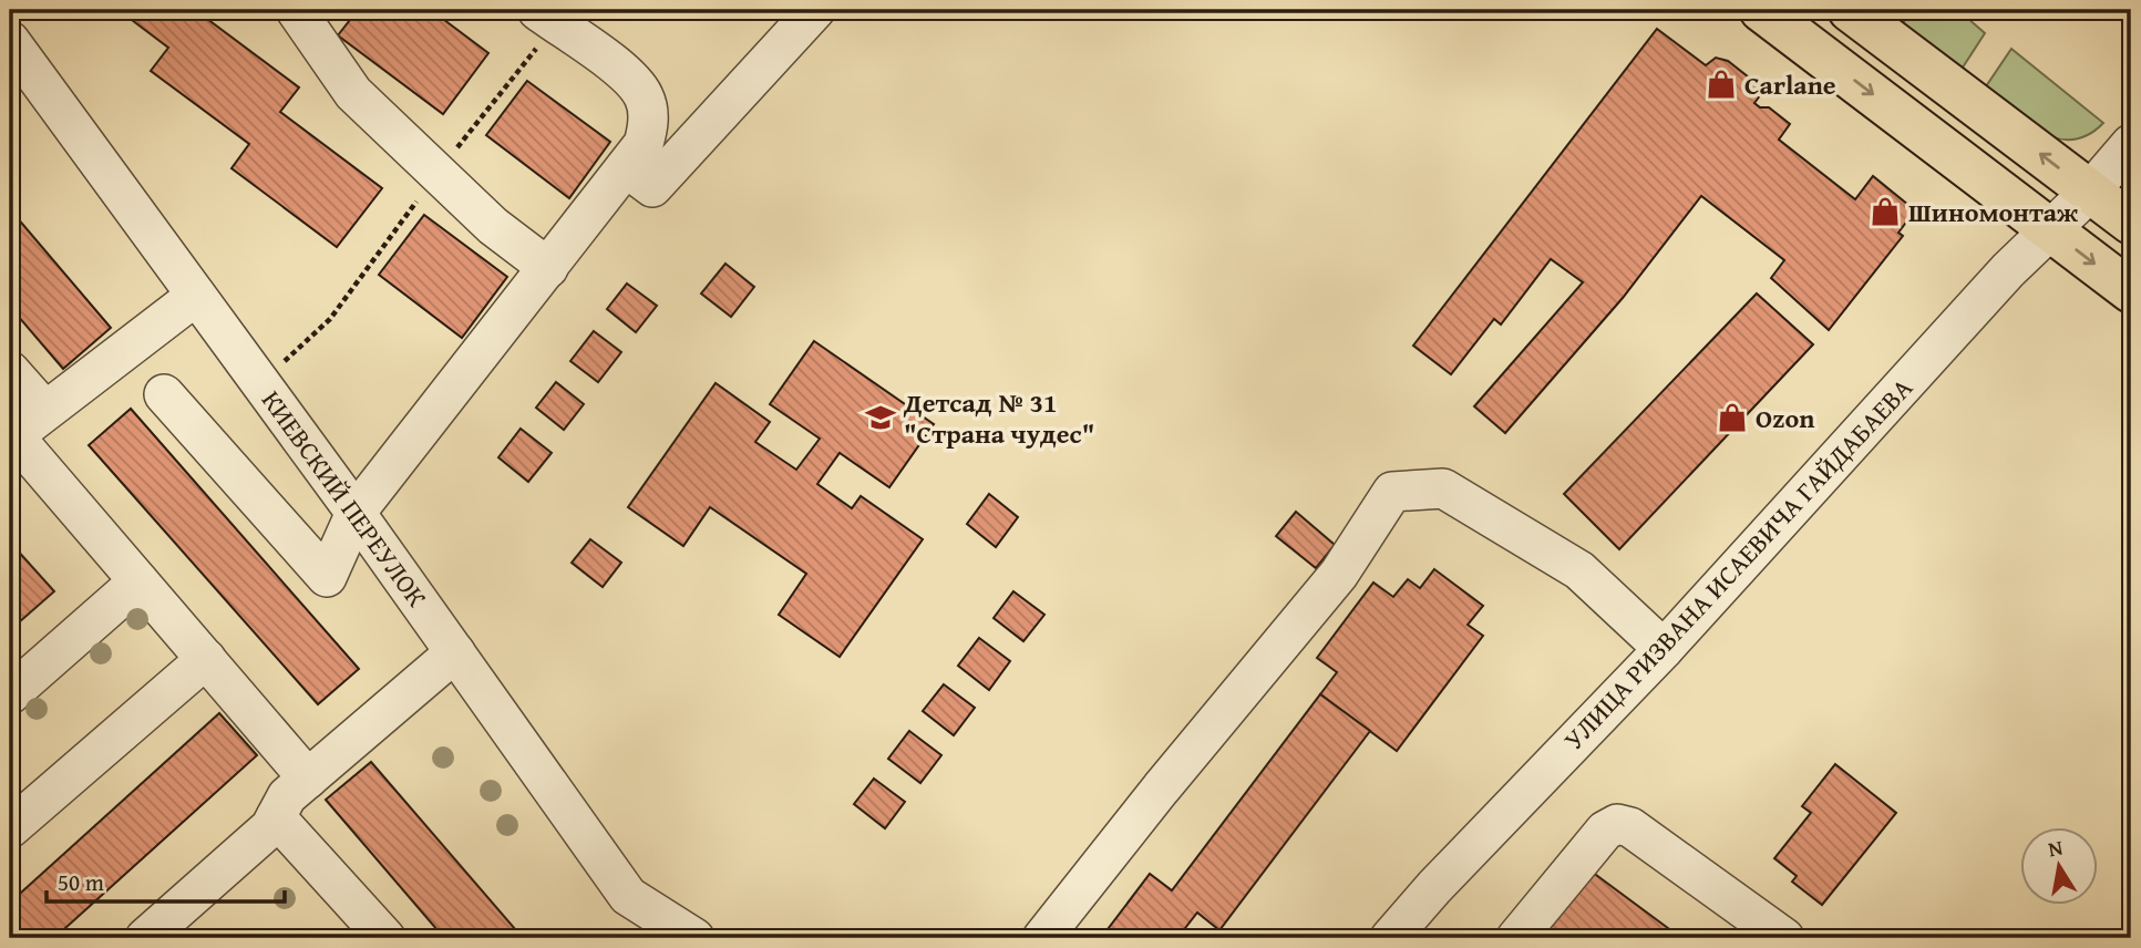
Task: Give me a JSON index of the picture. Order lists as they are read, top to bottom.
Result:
{
  "streets": {
    "street": ["КИЕВСКИЙ ПЕРЕУЛОК", "УЛИЦА РИЗВАНА ИСАЕВИЧА ГАЙДАБАЕВА"]
  },
  "places": {
    "shop": ["Carlane", "Шиномонтаж", "Ozon"],
    "school or university": ["Детсад № 31 \"Страна чудес\""]
  },
  "scale_bar": "50 m",
  "north": "top"
}
